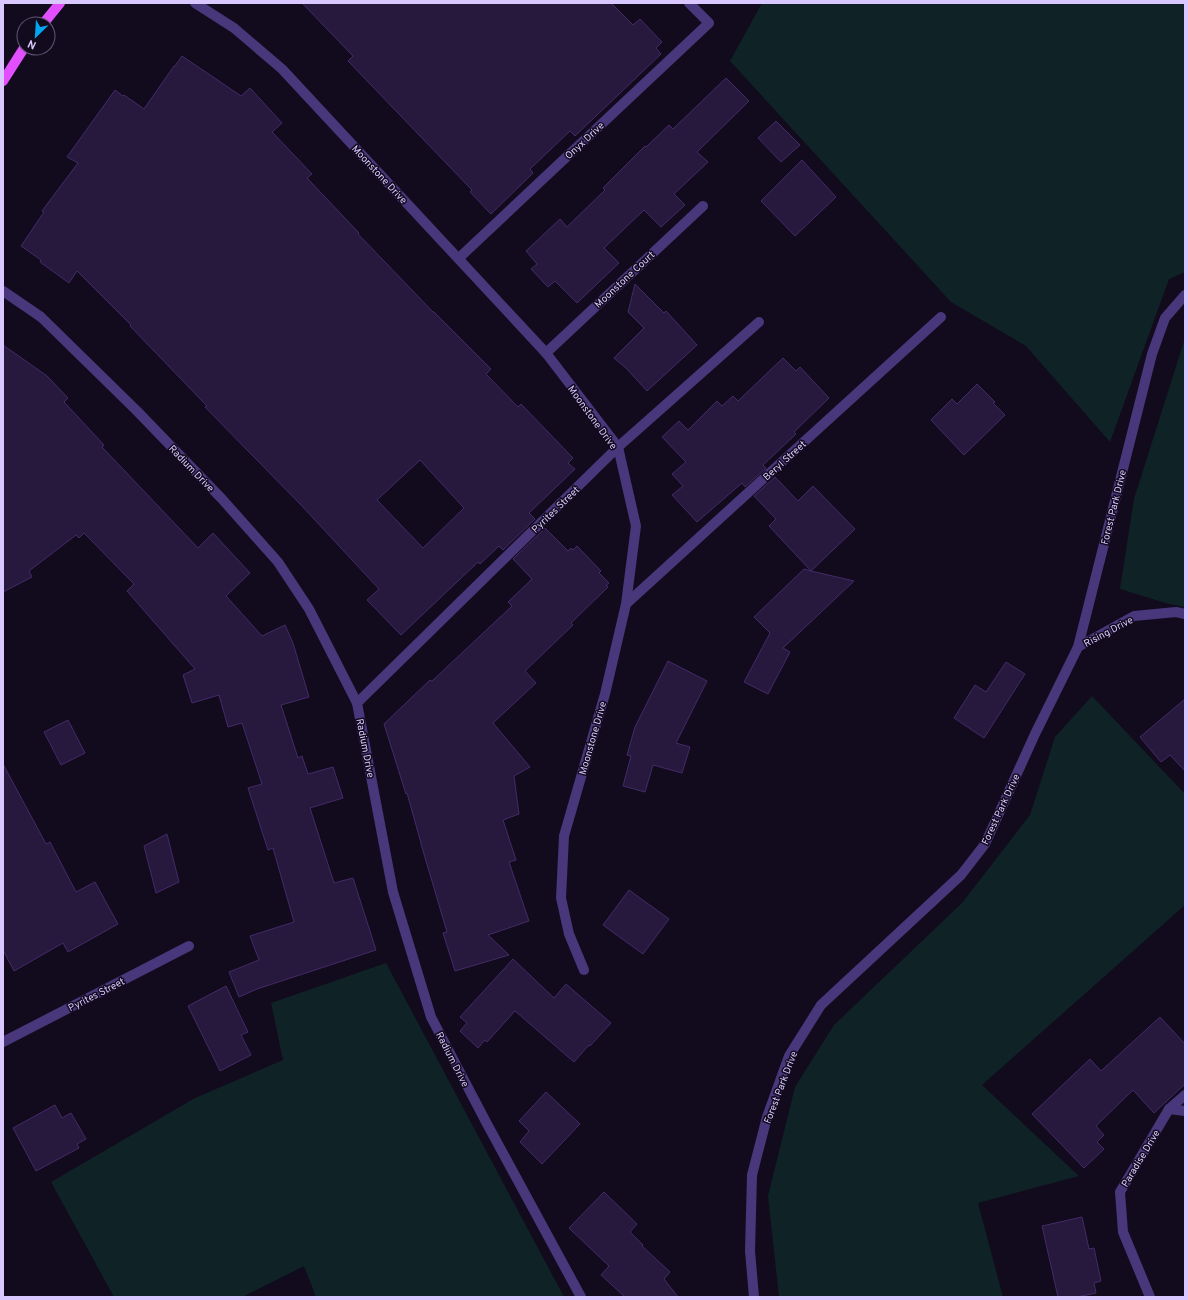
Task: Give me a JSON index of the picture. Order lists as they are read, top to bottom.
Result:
{
  "streets": {
    "street": [
      "Onyx Drive",
      "Moonstone Drive",
      "Moonstone Court",
      "Beryl Street",
      "Radium Drive",
      "Forest Park Drive",
      "Pyrites Street",
      "Rising Drive",
      "Paradise Drive"
    ]
  },
  "crossings": [
    ["Onyx Drive", "Moonstone Drive"],
    ["Moonstone Drive", "Moonstone Court"],
    ["Moonstone Drive", "Beryl Street"],
    ["Moonstone Drive", "Pyrites Street"],
    ["Radium Drive", "Pyrites Street"],
    ["Forest Park Drive", "Rising Drive"]
  ],
  "north": "bottom left"
}
